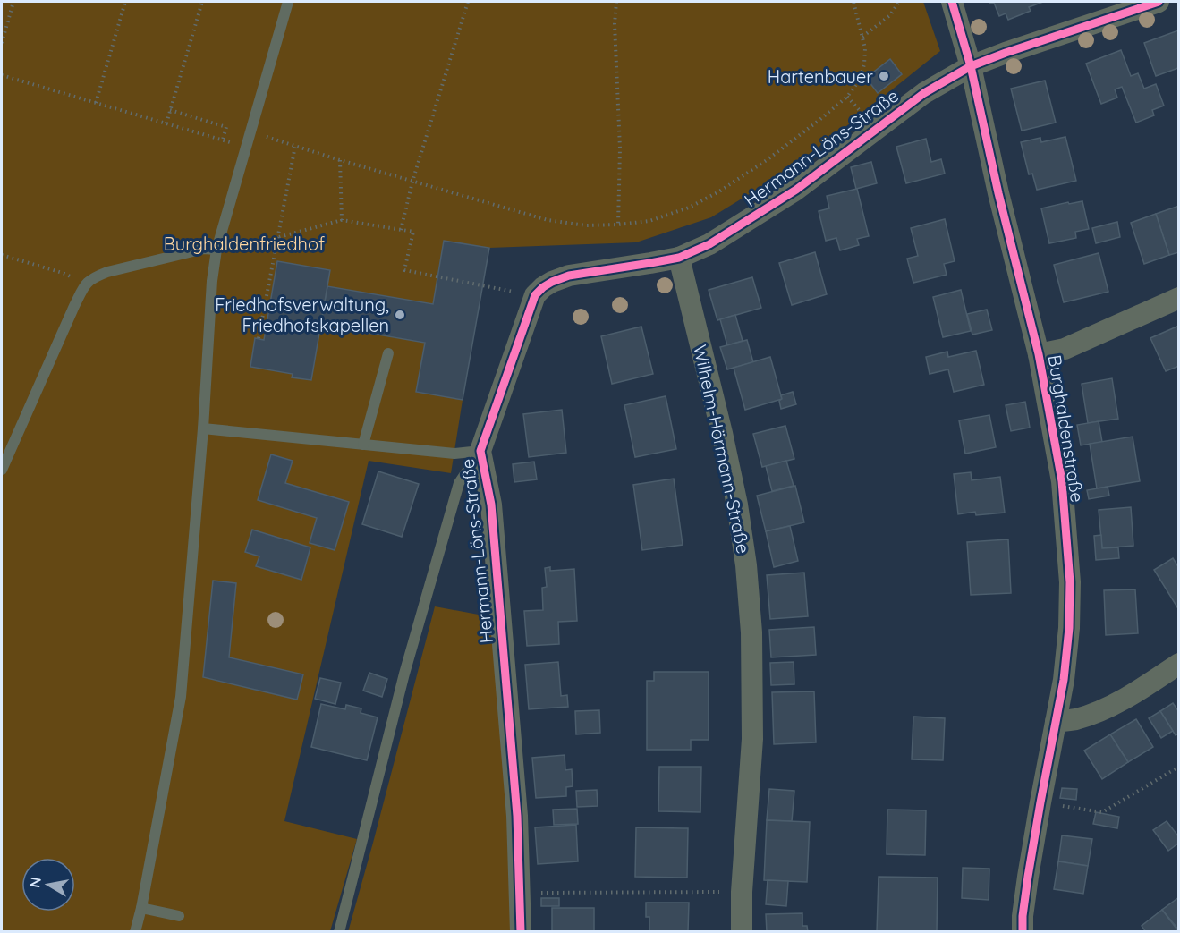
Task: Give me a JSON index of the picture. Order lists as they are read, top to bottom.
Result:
{
  "streets": {
    "street": ["Hermann-Löns-Straße", "Burghaldenstraße", "Wilhelm-Hörmann-Straße"]
  },
  "crossings": [
    ["Hermann-Löns-Straße", "Burghaldenstraße"],
    ["Hermann-Löns-Straße", "Wilhelm-Hörmann-Straße"]
  ],
  "parks": ["Burghaldenfriedhof"],
  "places": ["Hartenbauer", "Friedhofsverwaltung, Friedhofskapellen"],
  "north": "left"
}
